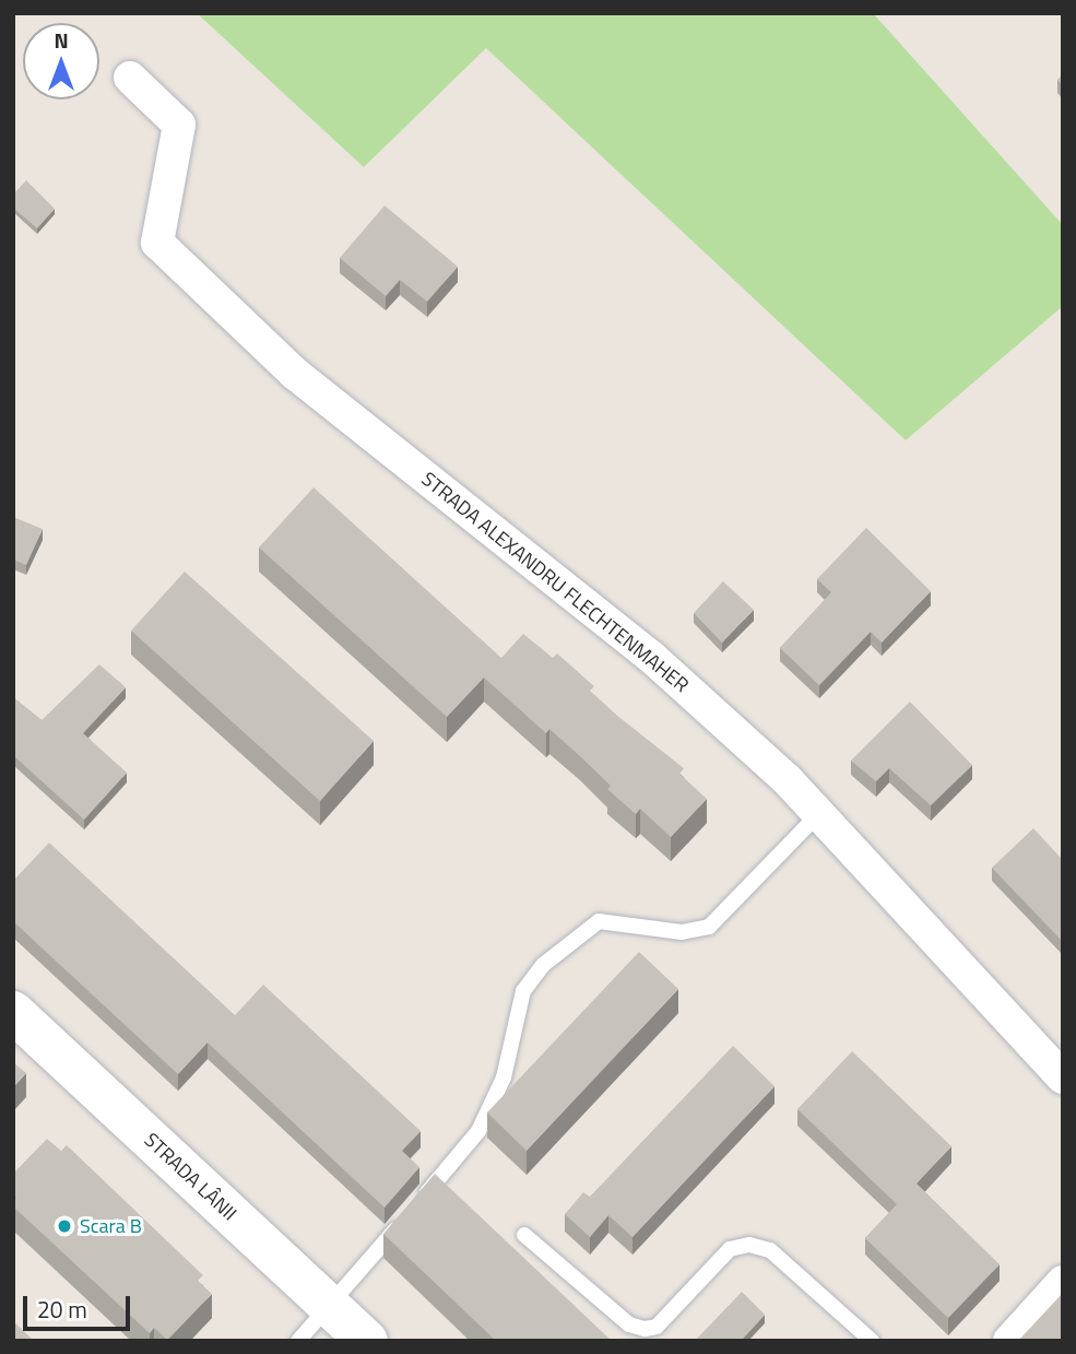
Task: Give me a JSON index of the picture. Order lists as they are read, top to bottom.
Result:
{
  "streets": {
    "main road": ["STRADA LÂNII"],
    "street": ["STRADA ALEXANDRU FLECHTENMAHER"]
  },
  "places": ["Scara B"],
  "scale_bar": "20 m",
  "north": "top"
}
